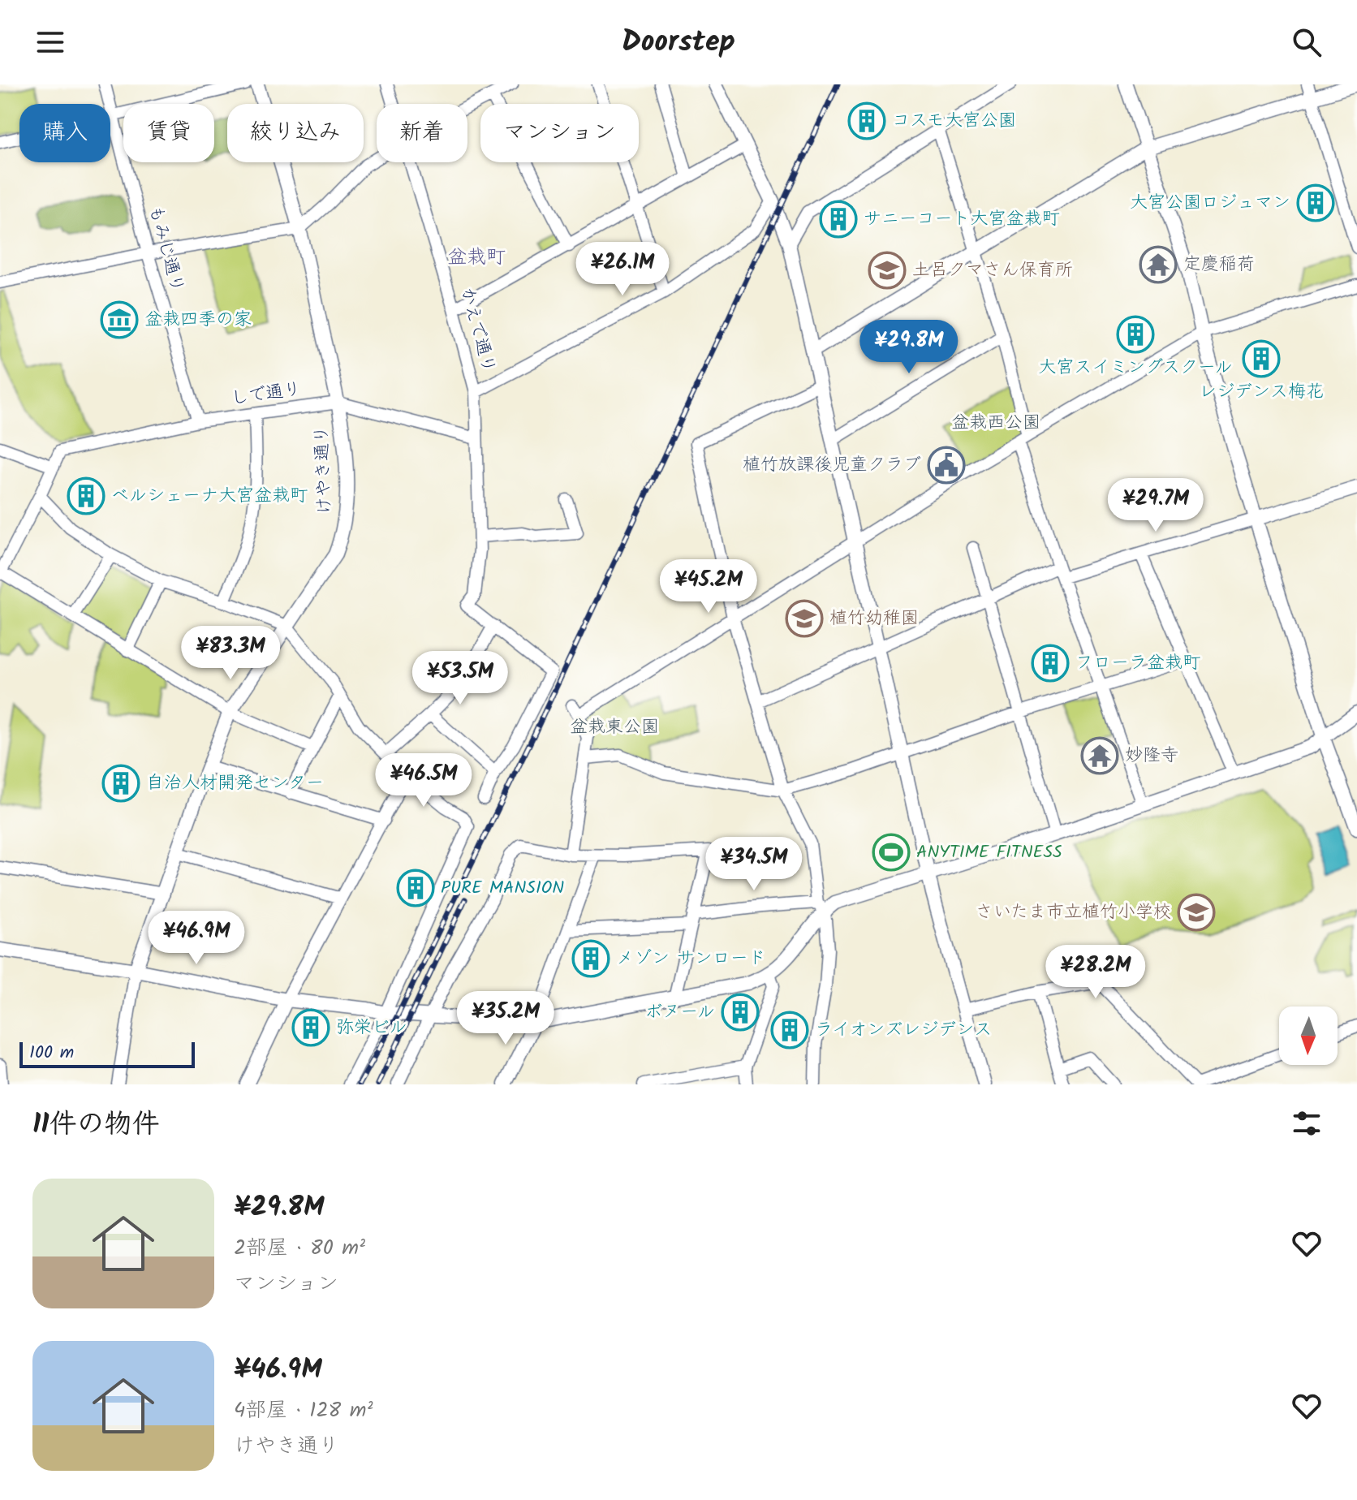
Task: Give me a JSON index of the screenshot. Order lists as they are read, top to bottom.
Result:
{
  "streets": {
    "street": [
      "もみじ通り",
      "かえで通り",
      "しで通り",
      "けやき通り"
    ]
  },
  "crossings": [
    ["もみじ通り", "しで通り"],
    ["かえで通り", "しで通り"],
    ["しで通り", "けやき通り"]
  ],
  "districts": ["盆栽町"],
  "parks": ["盆栽西公園", "盆栽東公園"],
  "places": {
    "building": [
      "コスモ大宮公園",
      "大宮公園ロジュマン",
      "サニーコート大宮盆栽町",
      "大宮スイミングスクール",
      "レジデンス梅花",
      "ベルシェーナ大宮盆栽町",
      "フローラ盆栽町",
      "自治人材開発センター",
      "PURE MANSION",
      "メゾン サンロード",
      "ボヌール",
      "弥栄ビル",
      "ライオンズレジデンス"
    ],
    "temple": ["定慶稲荷", "妙隆寺"],
    "school or university": ["土呂クマさん保育所", "植竹幼稚園", "さいたま市立植竹小学校"],
    "museum": ["盆栽四季の家"],
    "public building": ["植竹放課後児童クラブ"],
    "sports": ["ANYTIME FITNESS"]
  },
  "scale_bar": "100 m",
  "north": "bottom",
  "page": {
    "header": "Doorstep",
    "chip": [
      "購入",
      "賃貸",
      "絞り込み",
      "新着",
      "マンション"
    ],
    "price": [
      "¥26.1M",
      "¥29.8M",
      "¥29.7M",
      "¥45.2M",
      "¥83.3M",
      "¥53.5M",
      "¥46.5M",
      "¥34.5M",
      "¥46.9M",
      "¥28.2M",
      "¥35.2M"
    ],
    "scale": "100 m",
    "heading": "11件の物件",
    "list": [
      {
        "name": "¥29.8M",
        "note": "2部屋 · 80 m² · マンション"
      },
      {
        "name": "¥46.9M",
        "note": "4部屋 · 128 m² · けやき通り"
      }
    ]
  }
}
